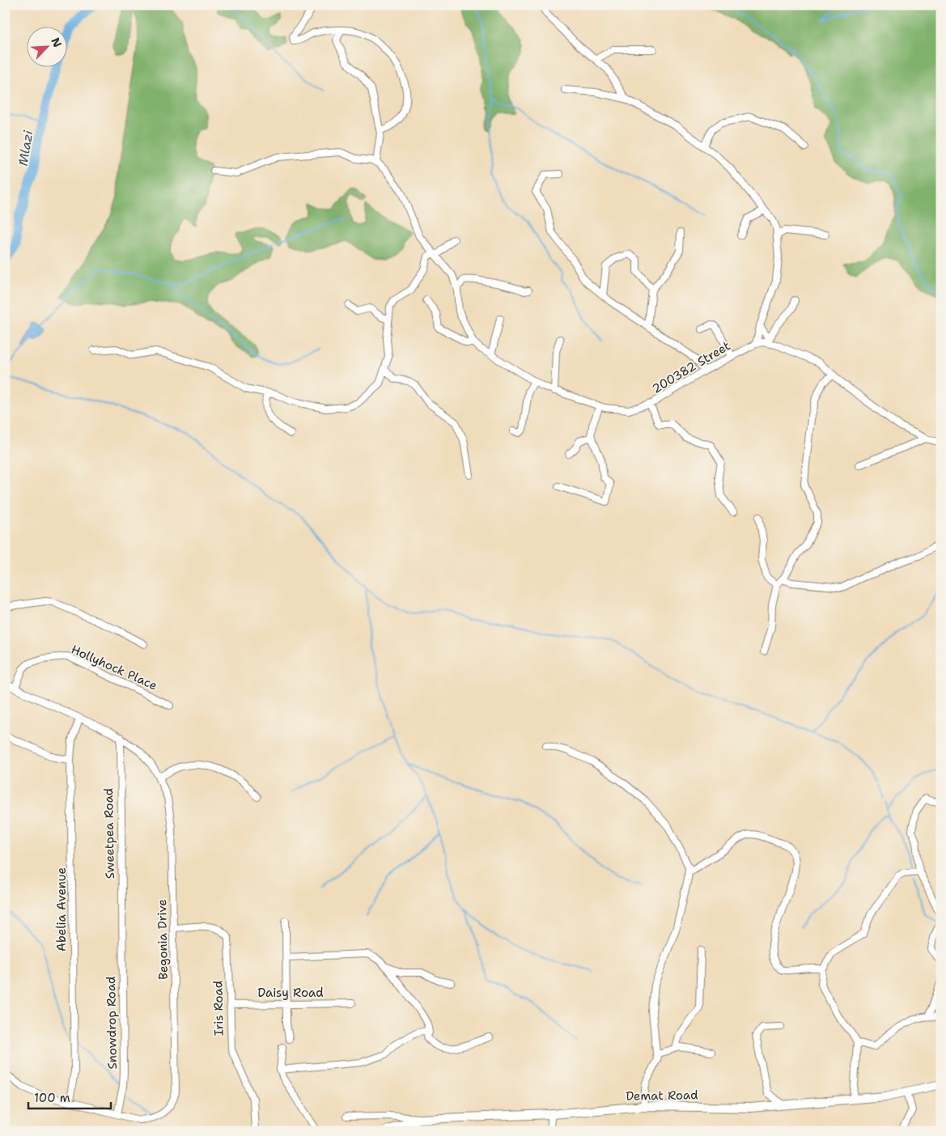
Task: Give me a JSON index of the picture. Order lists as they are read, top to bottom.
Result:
{
  "streets": {
    "street": [
      "200382 Street",
      "Hollyhock Place",
      "Sweetpea Road",
      "Abelia Avenue",
      "Begonia Drive",
      "Daisy Road",
      "Iris Road",
      "Snowdrop Road",
      "Demat Road"
    ]
  },
  "crossings": [
    ["Hollyhock Place", "Begonia Drive"],
    ["Sweetpea Road", "Begonia Drive"],
    ["Sweetpea Road", "Snowdrop Road"],
    ["Abelia Avenue", "Begonia Drive"],
    ["Begonia Drive", "Iris Road"],
    ["Begonia Drive", "Snowdrop Road"],
    ["Daisy Road", "Iris Road"]
  ],
  "water": ["Mlazi"],
  "scale_bar": "100 m",
  "north": "top right"
}
